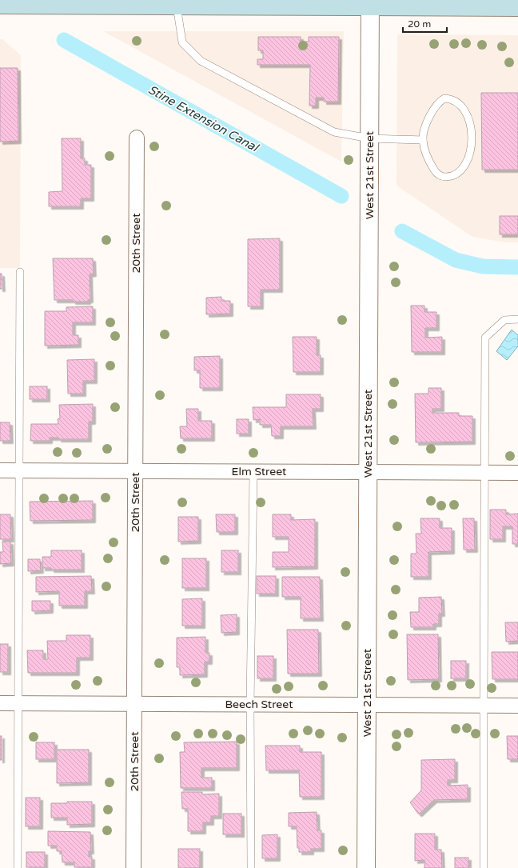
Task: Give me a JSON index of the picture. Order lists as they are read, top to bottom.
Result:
{
  "streets": {
    "street": [
      "West 21st Street",
      "20th Street",
      "Elm Street",
      "Beech Street"
    ]
  },
  "crossings": [
    ["West 21st Street", "Elm Street"],
    ["West 21st Street", "Beech Street"],
    ["20th Street", "Elm Street"],
    ["20th Street", "Beech Street"]
  ],
  "water": ["Stine Extension Canal"],
  "scale_bar": "20 m"
}
